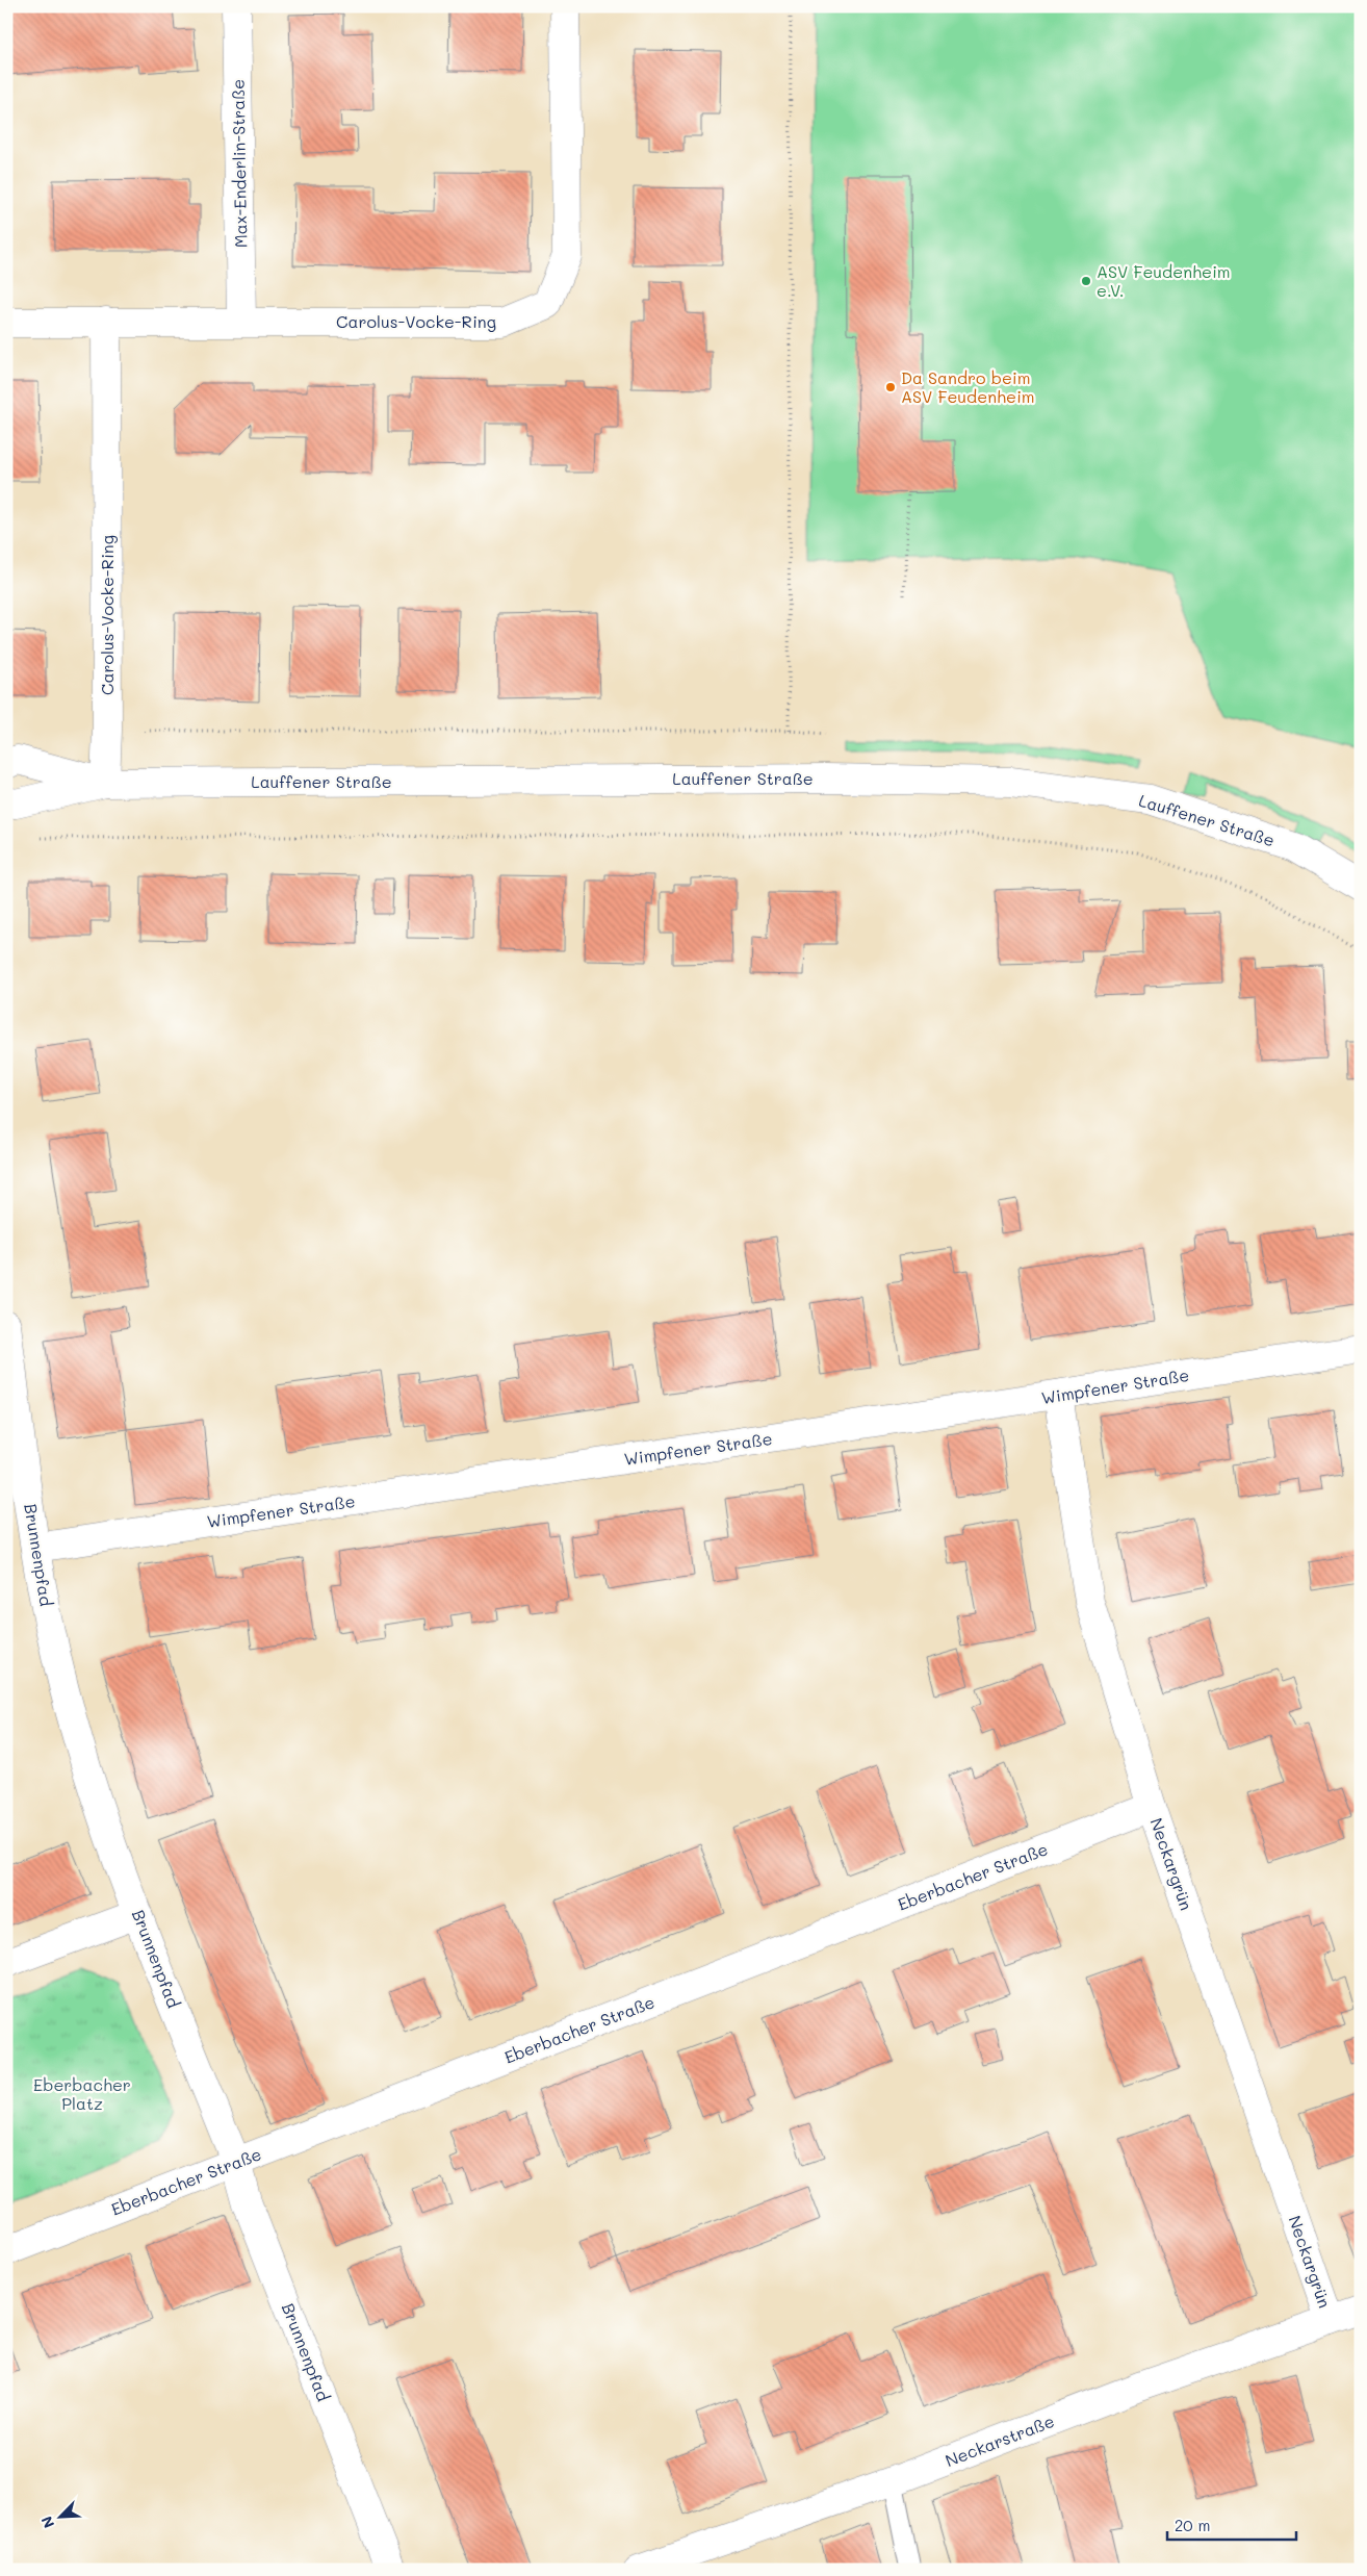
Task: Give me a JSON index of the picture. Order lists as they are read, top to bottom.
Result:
{
  "streets": {
    "street": [
      "Max-Enderlin-Straße",
      "Carolus-Vocke-Ring",
      "Lauffener Straße",
      "Wimpfener Straße",
      "Brunnenpfad",
      "Neckargrün",
      "Eberbacher Straße",
      "Neckarstraße"
    ]
  },
  "crossings": [
    ["Max-Enderlin-Straße", "Carolus-Vocke-Ring"],
    ["Carolus-Vocke-Ring", "Lauffener Straße"],
    ["Wimpfener Straße", "Brunnenpfad"],
    ["Wimpfener Straße", "Neckargrün"],
    ["Brunnenpfad", "Eberbacher Straße"],
    ["Neckargrün", "Eberbacher Straße"],
    ["Neckargrün", "Neckarstraße"]
  ],
  "parks": ["Eberbacher Platz"],
  "places": ["ASV Feudenheim e.V.", "Da Sandro beim ASV Feudenheim"],
  "scale_bar": "20 m",
  "north": "bottom left"
}
